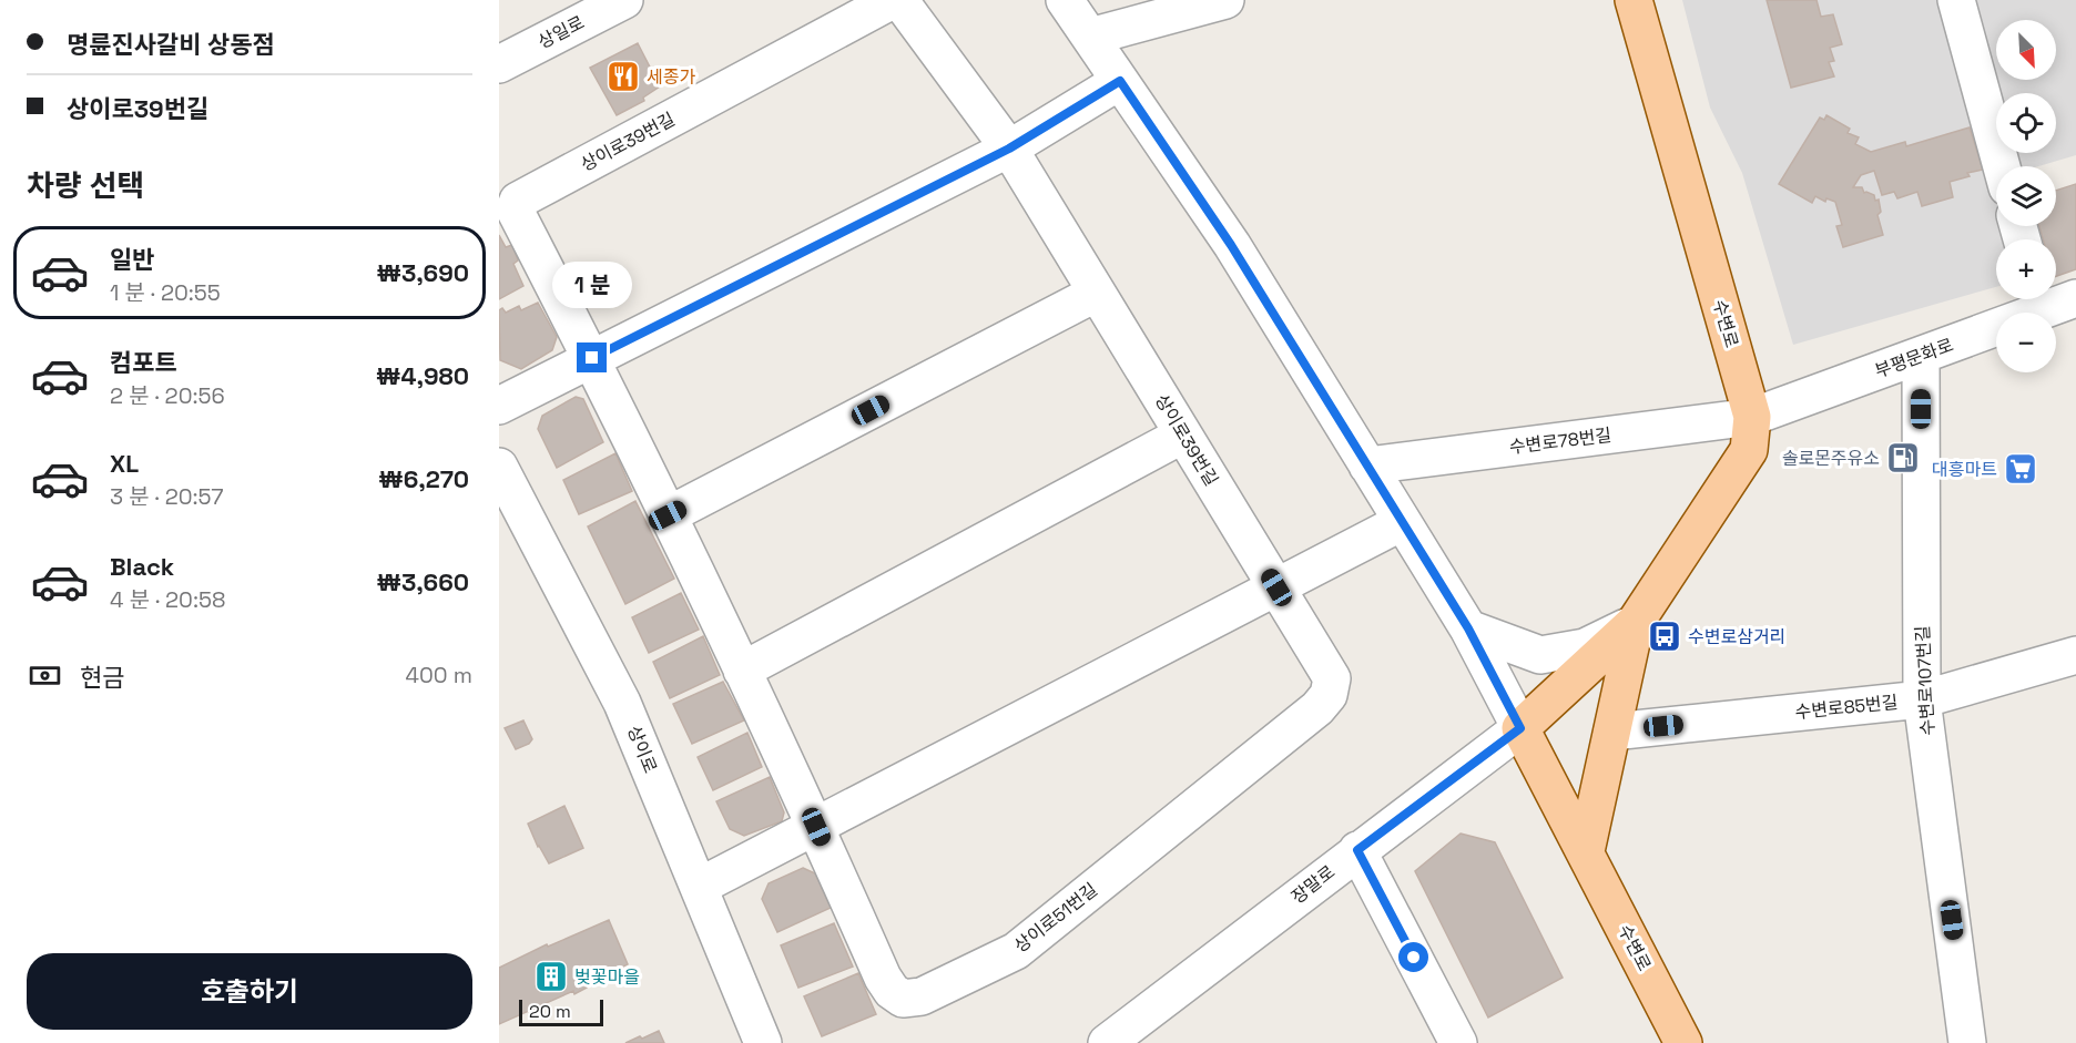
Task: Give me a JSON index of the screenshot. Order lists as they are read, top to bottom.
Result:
{
  "streets": {
    "main road": ["수변로"],
    "street": [
      "상일로",
      "상이로39번길",
      "부평문화로",
      "수변로78번길",
      "수변로107번길",
      "수변로85번길",
      "상이로",
      "장말로",
      "상이로51번길"
    ]
  },
  "crossings": [
    ["상이로39번길", "상이로51번길"],
    ["수변로", "부평문화로"],
    ["수변로", "수변로78번길"],
    ["수변로", "수변로85번길"],
    ["수변로", "장말로"],
    ["부평문화로", "수변로78번길"],
    ["부평문화로", "수변로107번길"],
    ["수변로107번길", "수변로85번길"]
  ],
  "places": {
    "restaurant": ["세종가"],
    "fuel station": ["솔로몬주유소"],
    "supermarket": ["대흥마트"],
    "bus stop": ["수변로삼거리"],
    "building": ["벚꽃마을"]
  },
  "scale_bar": "20 m",
  "north": "bottom right",
  "page": {
    "banner": ["명륜진사갈비 상동점", "상이로39번길"],
    "map_buttons": ["+", "−"],
    "heading": "차량 선택",
    "list": [
      {
        "name": "일반",
        "note": "1 분 · 20:55",
        "value": "₩3,690"
      },
      {
        "name": "컴포트",
        "note": "2 분 · 20:56",
        "value": "₩4,980"
      },
      {
        "name": "XL",
        "note": "3 분 · 20:57",
        "value": "₩6,270"
      },
      {
        "name": "Black",
        "note": "4 분 · 20:58",
        "value": "₩3,660"
      }
    ],
    "bubble": "1 분",
    "pay": ["현금", "400 m"],
    "buttons": "호출하기",
    "scale": "20 m"
  }
}
